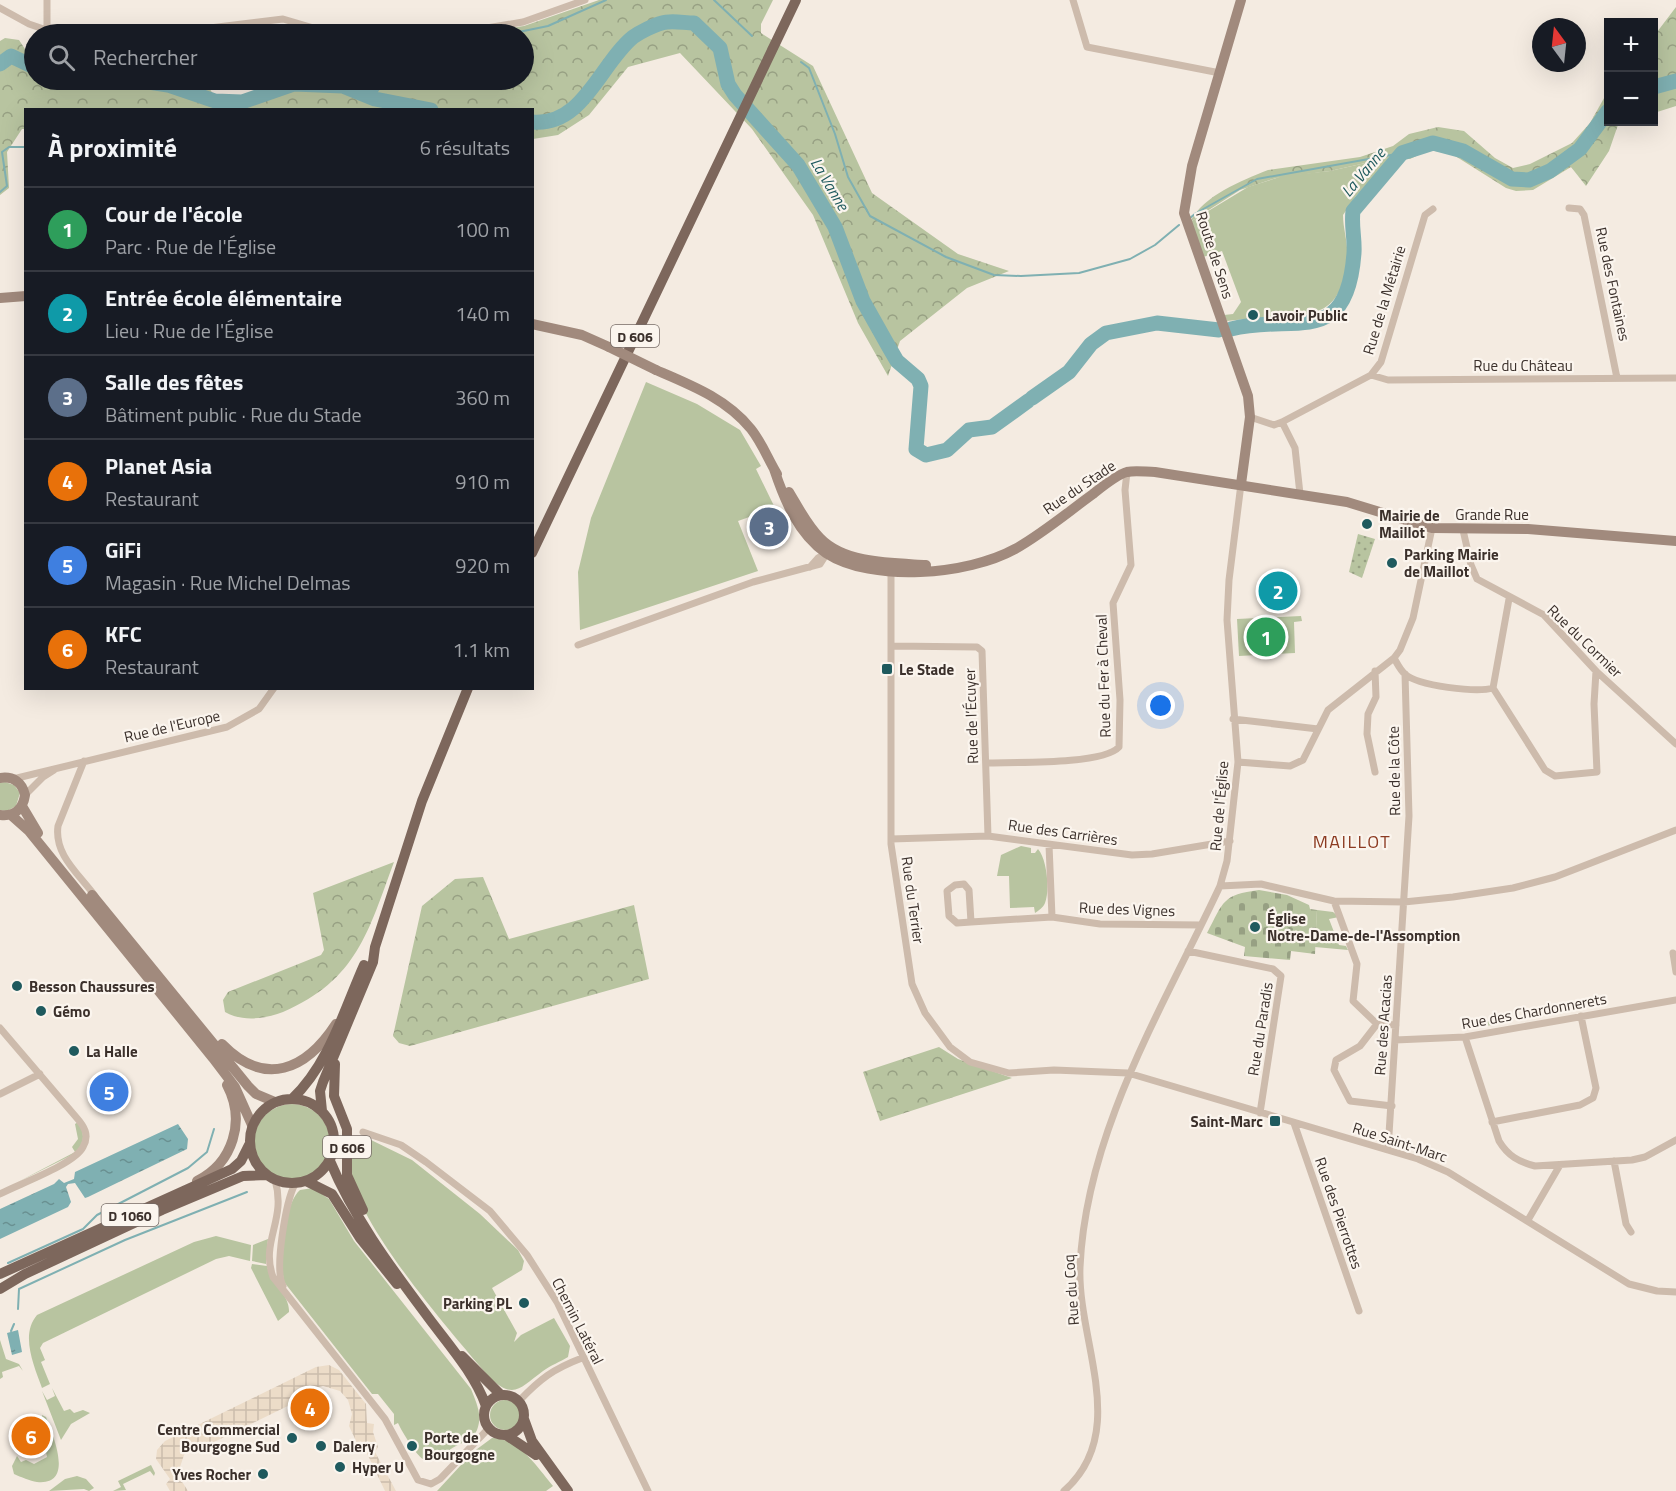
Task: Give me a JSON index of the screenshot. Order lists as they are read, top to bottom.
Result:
{
  "streets": {
    "main road": ["D 606", "D 1060"],
    "street": [
      "Route de Sens",
      "Rue des Fontaines",
      "Rue de la Métairie",
      "Rue du Château",
      "Rue du Stade",
      "Grande Rue",
      "Rue du Cormier",
      "Rue du Fer à Cheval",
      "Rue de l’Écuyer",
      "Rue de l'Europe",
      "Rue de la Côte",
      "Rue de l'Église",
      "Rue des Carrières",
      "Rue du Terrier",
      "Rue des Vignes",
      "Rue des Chardonnerets",
      "Rue des Acacias",
      "Rue du Paradis",
      "Rue Saint-Marc",
      "Rue des Pierrottes",
      "Rue du Coq",
      "Chemin Latéral"
    ]
  },
  "crossings": [
    ["Route de Sens", "Rue du Stade"],
    ["Route de Sens", "Grande Rue"],
    ["Route de Sens", "Rue de l'Église"],
    ["Rue des Fontaines", "Rue du Château"],
    ["Rue de la Métairie", "Rue du Château"],
    ["D 606", "D 1060"],
    ["Rue du Stade", "Grande Rue"],
    ["Rue du Stade", "Rue du Fer à Cheval"],
    ["Rue du Stade", "Rue de l'Église"],
    ["Rue du Stade", "Rue du Terrier"],
    ["Grande Rue", "Rue du Cormier"],
    ["Grande Rue", "Rue de l'Église"],
    ["Rue du Fer à Cheval", "Rue de l’Écuyer"],
    ["Rue de l’Écuyer", "Rue des Carrières"],
    ["Rue de l’Écuyer", "Rue du Terrier"],
    ["Rue de la Côte", "Rue des Acacias"],
    ["Rue de l'Église", "Rue des Carrières"],
    ["Rue de l'Église", "Rue du Terrier"],
    ["Rue de l'Église", "Rue des Vignes"],
    ["Rue de l'Église", "Rue du Paradis"],
    ["Rue de l'Église", "Rue Saint-Marc"],
    ["Rue de l'Église", "Rue du Coq"],
    ["Rue des Carrières", "Rue du Terrier"],
    ["Rue du Terrier", "Rue Saint-Marc"],
    ["Rue du Terrier", "Rue du Coq"],
    ["Rue des Chardonnerets", "Rue des Acacias"],
    ["Rue des Acacias", "Rue Saint-Marc"],
    ["Rue du Paradis", "Rue Saint-Marc"],
    ["Rue Saint-Marc", "Rue des Pierrottes"],
    ["Rue Saint-Marc", "Rue du Coq"]
  ],
  "districts": ["MAILLOT"],
  "water": ["La Vanne"],
  "places": {
    "other": [
      "Lavoir Public",
      "Mairie de Maillot",
      "Parking Mairie de Maillot",
      "Église Notre-Dame-de-l'Assomption",
      "Besson Chaussures",
      "Gémo",
      "La Halle",
      "Parking PL",
      "Centre Commercial Bourgogne Sud",
      "Dalery",
      "Porte de Bourgogne",
      "Hyper U",
      "Yves Rocher"
    ],
    "transit": ["Le Stade", "Saint-Marc"]
  },
  "north": "top",
  "page": {
    "map_buttons": ["+", "−"],
    "search": "Rechercher",
    "heading": ["À proximité", "6 résultats"],
    "list": [
      {
        "mark": "1",
        "name": "Cour de l'école",
        "note": "Parc · Rue de l'Église",
        "value": "100 m"
      },
      {
        "mark": "2",
        "name": "Entrée école élémentaire",
        "note": "Lieu · Rue de l'Église",
        "value": "140 m"
      },
      {
        "mark": "3",
        "name": "Salle des fêtes",
        "note": "Bâtiment public · Rue du Stade",
        "value": "360 m"
      },
      {
        "mark": "4",
        "name": "Planet Asia",
        "note": "Restaurant",
        "value": "910 m"
      },
      {
        "mark": "5",
        "name": "GiFi",
        "note": "Magasin · Rue Michel Delmas",
        "value": "920 m"
      },
      {
        "mark": "6",
        "name": "KFC",
        "note": "Restaurant",
        "value": "1.1 km"
      }
    ],
    "pins": [
      "3",
      "2",
      "1",
      "5",
      "4",
      "6"
    ]
  }
}
